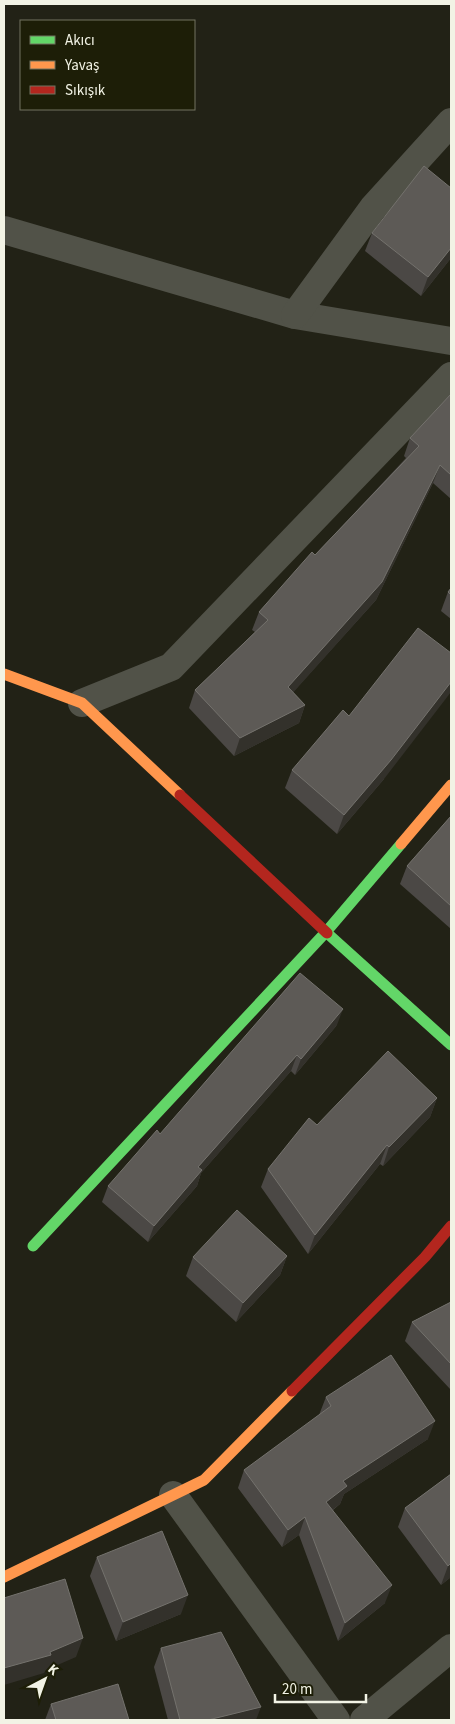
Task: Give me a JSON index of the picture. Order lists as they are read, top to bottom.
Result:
{
  "legend": ["Akıcı", "Yavaş", "Sıkışık"],
  "scale_bar": "20 m",
  "north": "top right"
}
